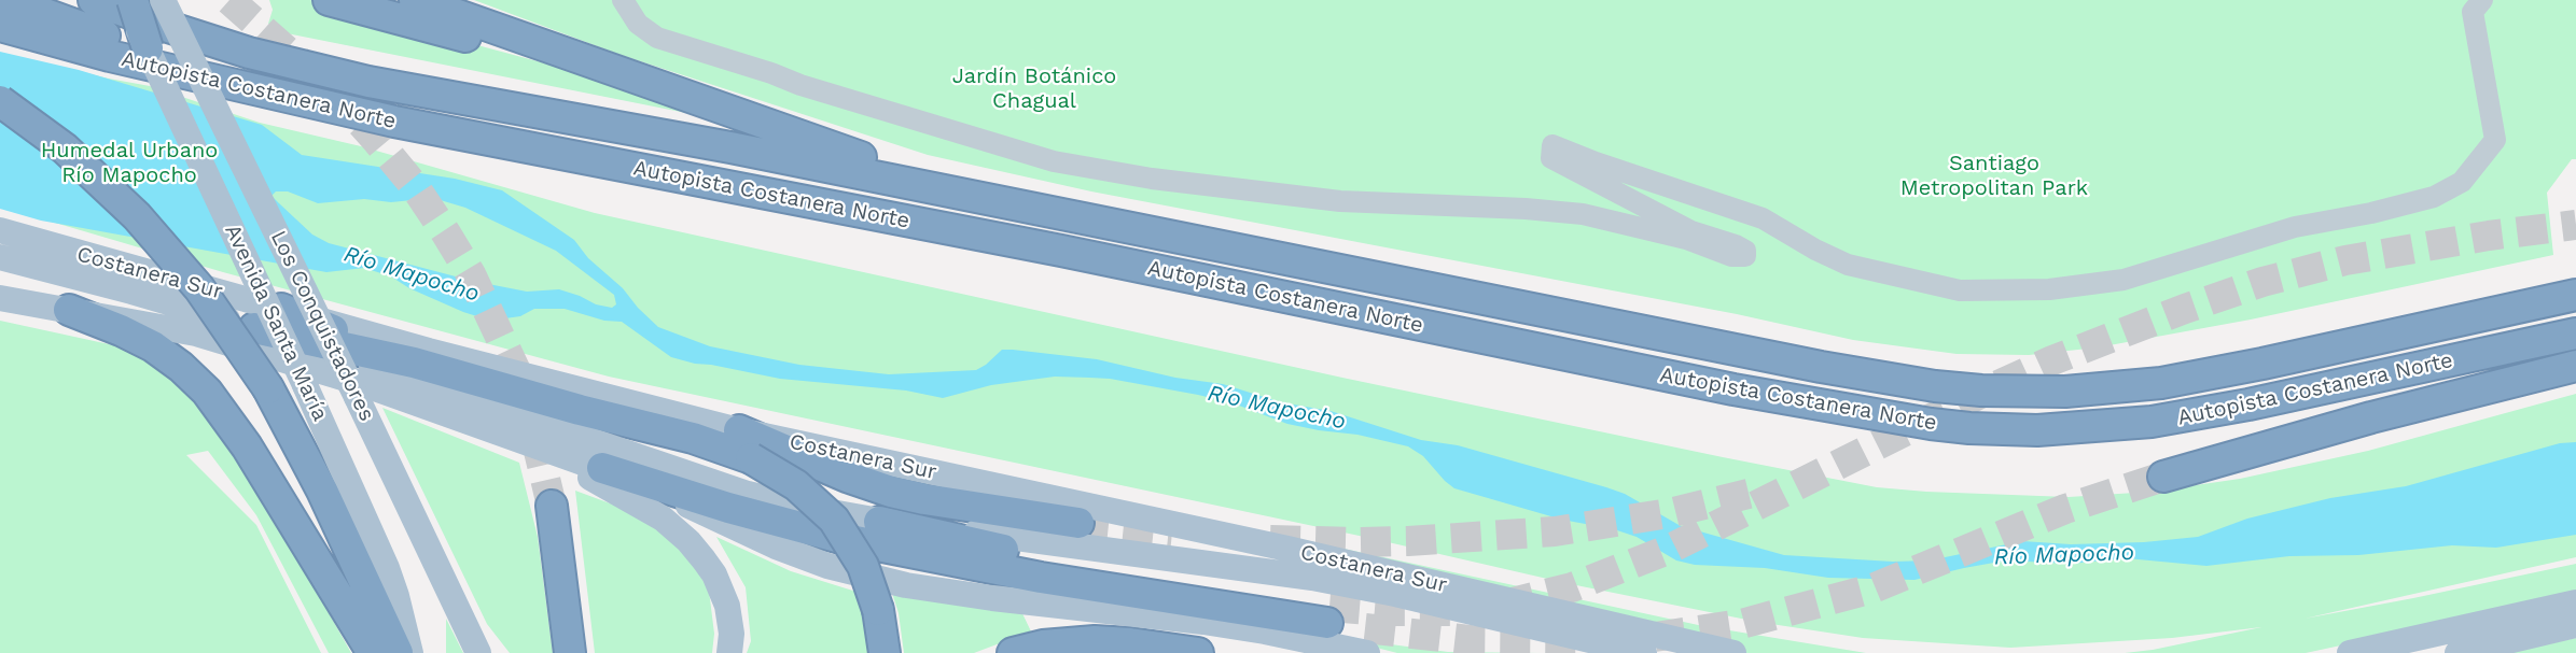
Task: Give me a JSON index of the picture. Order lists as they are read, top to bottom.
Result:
{
  "streets": {
    "highway": ["Autopista Costanera Norte"],
    "main road": ["Costanera Sur", "Avenida Santa María", "Los Conquistadores"]
  },
  "water": ["Río Mapocho"],
  "parks": ["Jardín Botánico Chagual", "Humedal Urbano Río Mapocho", "Santiago Metropolitan Park"]
}
